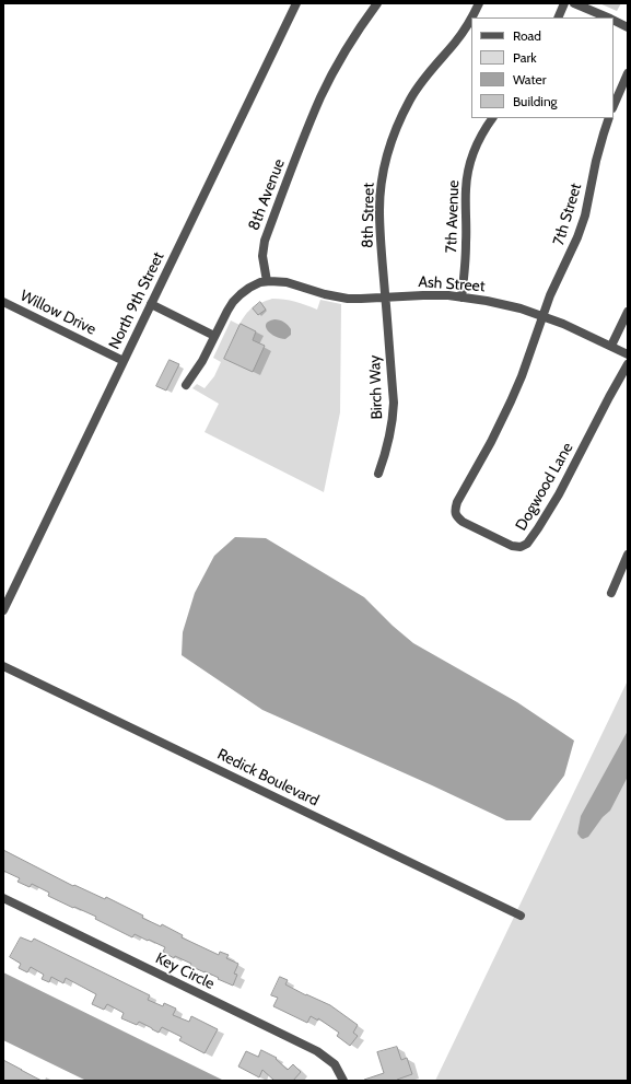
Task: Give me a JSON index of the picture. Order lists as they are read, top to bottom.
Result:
{
  "streets": {
    "street": [
      "8th Avenue",
      "7th Street",
      "8th Street",
      "7th Avenue",
      "Ash Street",
      "North 9th Street",
      "Willow Drive",
      "Birch Way",
      "Dogwood Lane",
      "Redick Boulevard",
      "Key Circle"
    ]
  },
  "crossings": [
    ["8th Avenue", "Ash Street"],
    ["7th Street", "Ash Street"],
    ["7th Street", "Dogwood Lane"],
    ["8th Street", "Ash Street"],
    ["8th Street", "Birch Way"],
    ["7th Avenue", "Ash Street"],
    ["Ash Street", "Birch Way"],
    ["Ash Street", "Dogwood Lane"],
    ["North 9th Street", "Willow Drive"]
  ],
  "legend": [
    "Road",
    "Park",
    "Water",
    "Building"
  ]
}
